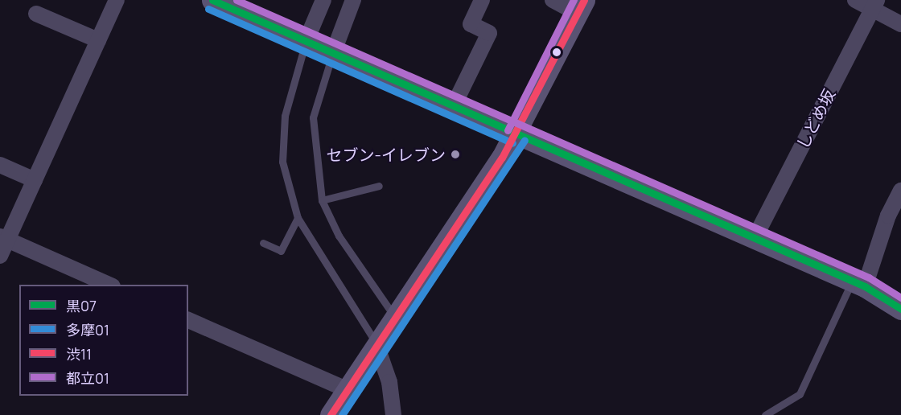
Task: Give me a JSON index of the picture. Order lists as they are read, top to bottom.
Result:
{
  "streets": {
    "street": ["しどめ坂"]
  },
  "places": ["セブン-イレブン"],
  "lines": [
    "transit line 黒07",
    "transit line 渋11",
    "transit line 都立01",
    "transit line 多摩01"
  ],
  "legend": [
    "黒07",
    "多摩01",
    "渋11",
    "都立01"
  ]
}
